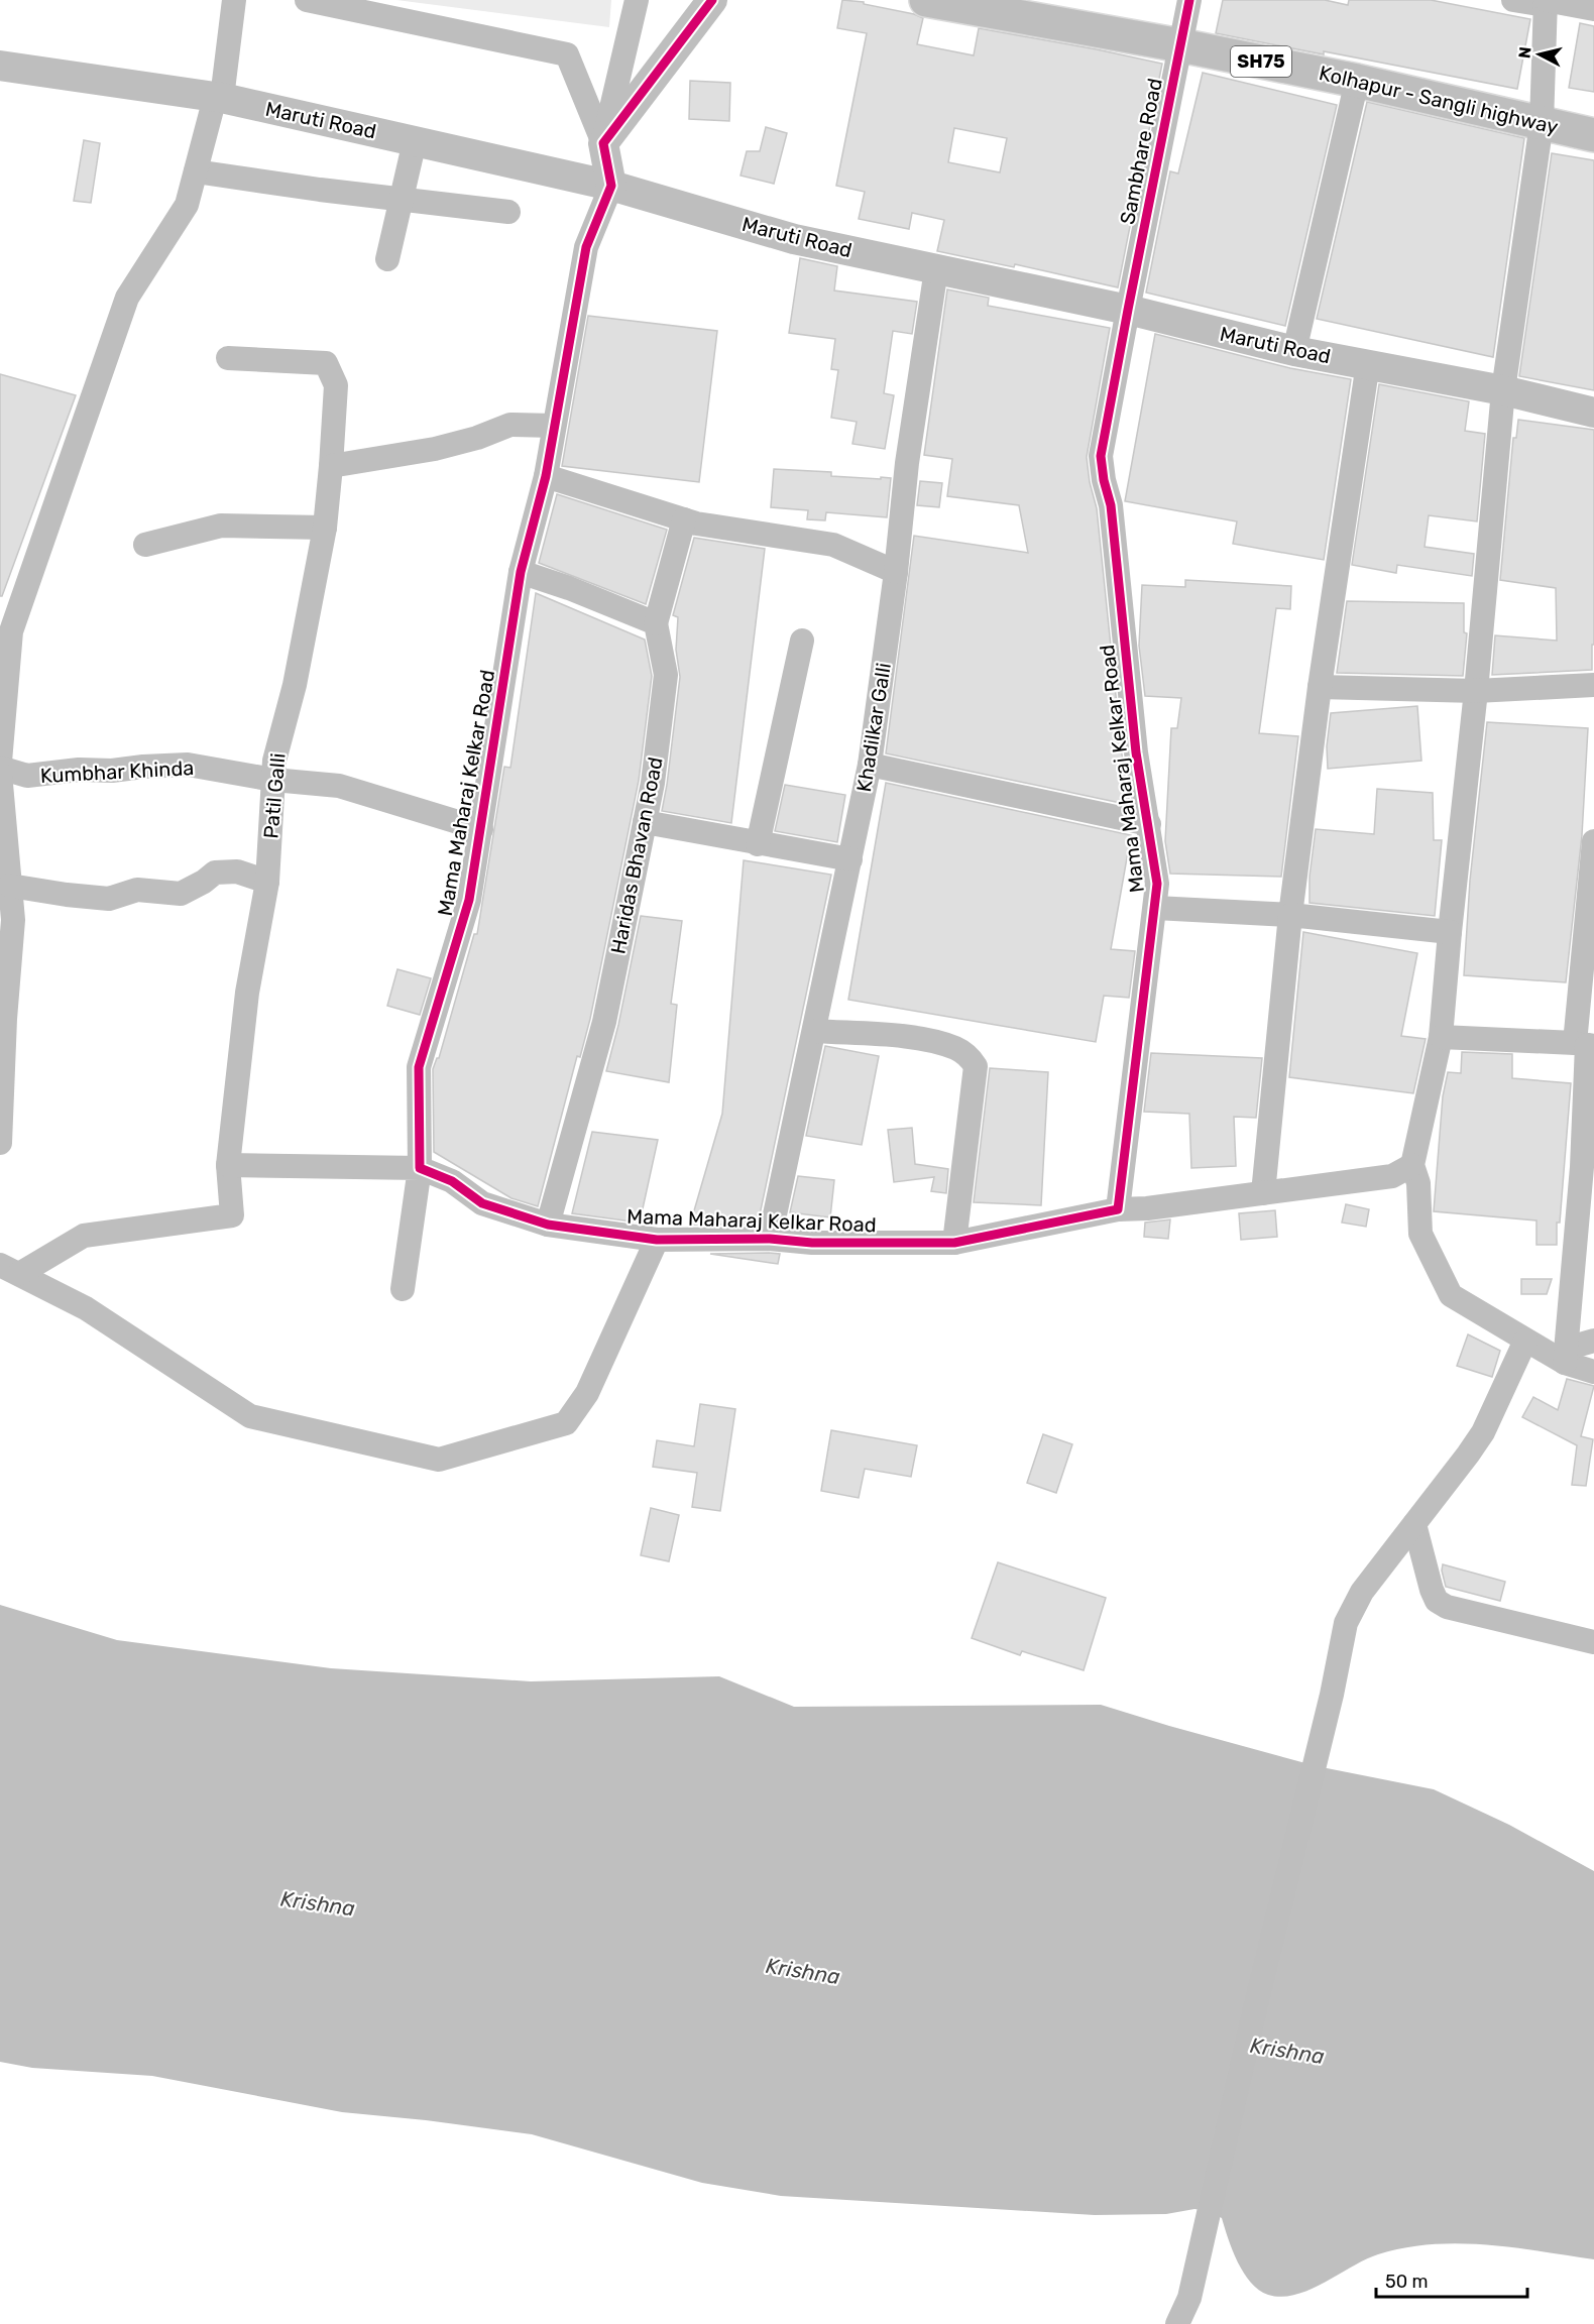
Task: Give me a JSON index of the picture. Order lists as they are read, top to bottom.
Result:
{
  "streets": {
    "main road": ["SH75", "Kolhapur - Sangli highway"],
    "street": [
      "Maruti Road",
      "Sambhare Road",
      "Khadilkar Galli",
      "Mama Maharaj Kelkar Road",
      "Kumbhar Khinda",
      "Patil Galli",
      "Haridas Bhavan Road"
    ]
  },
  "crossings": [
    ["Kolhapur - Sangli highway", "Sambhare Road"],
    ["Maruti Road", "Sambhare Road"],
    ["Maruti Road", "Khadilkar Galli"],
    ["Maruti Road", "Mama Maharaj Kelkar Road"],
    ["Sambhare Road", "Mama Maharaj Kelkar Road"],
    ["Khadilkar Galli", "Mama Maharaj Kelkar Road"],
    ["Mama Maharaj Kelkar Road", "Kumbhar Khinda"],
    ["Mama Maharaj Kelkar Road", "Haridas Bhavan Road"],
    ["Kumbhar Khinda", "Patil Galli"]
  ],
  "water": ["Krishna"],
  "scale_bar": "50 m",
  "north": "left"
}
